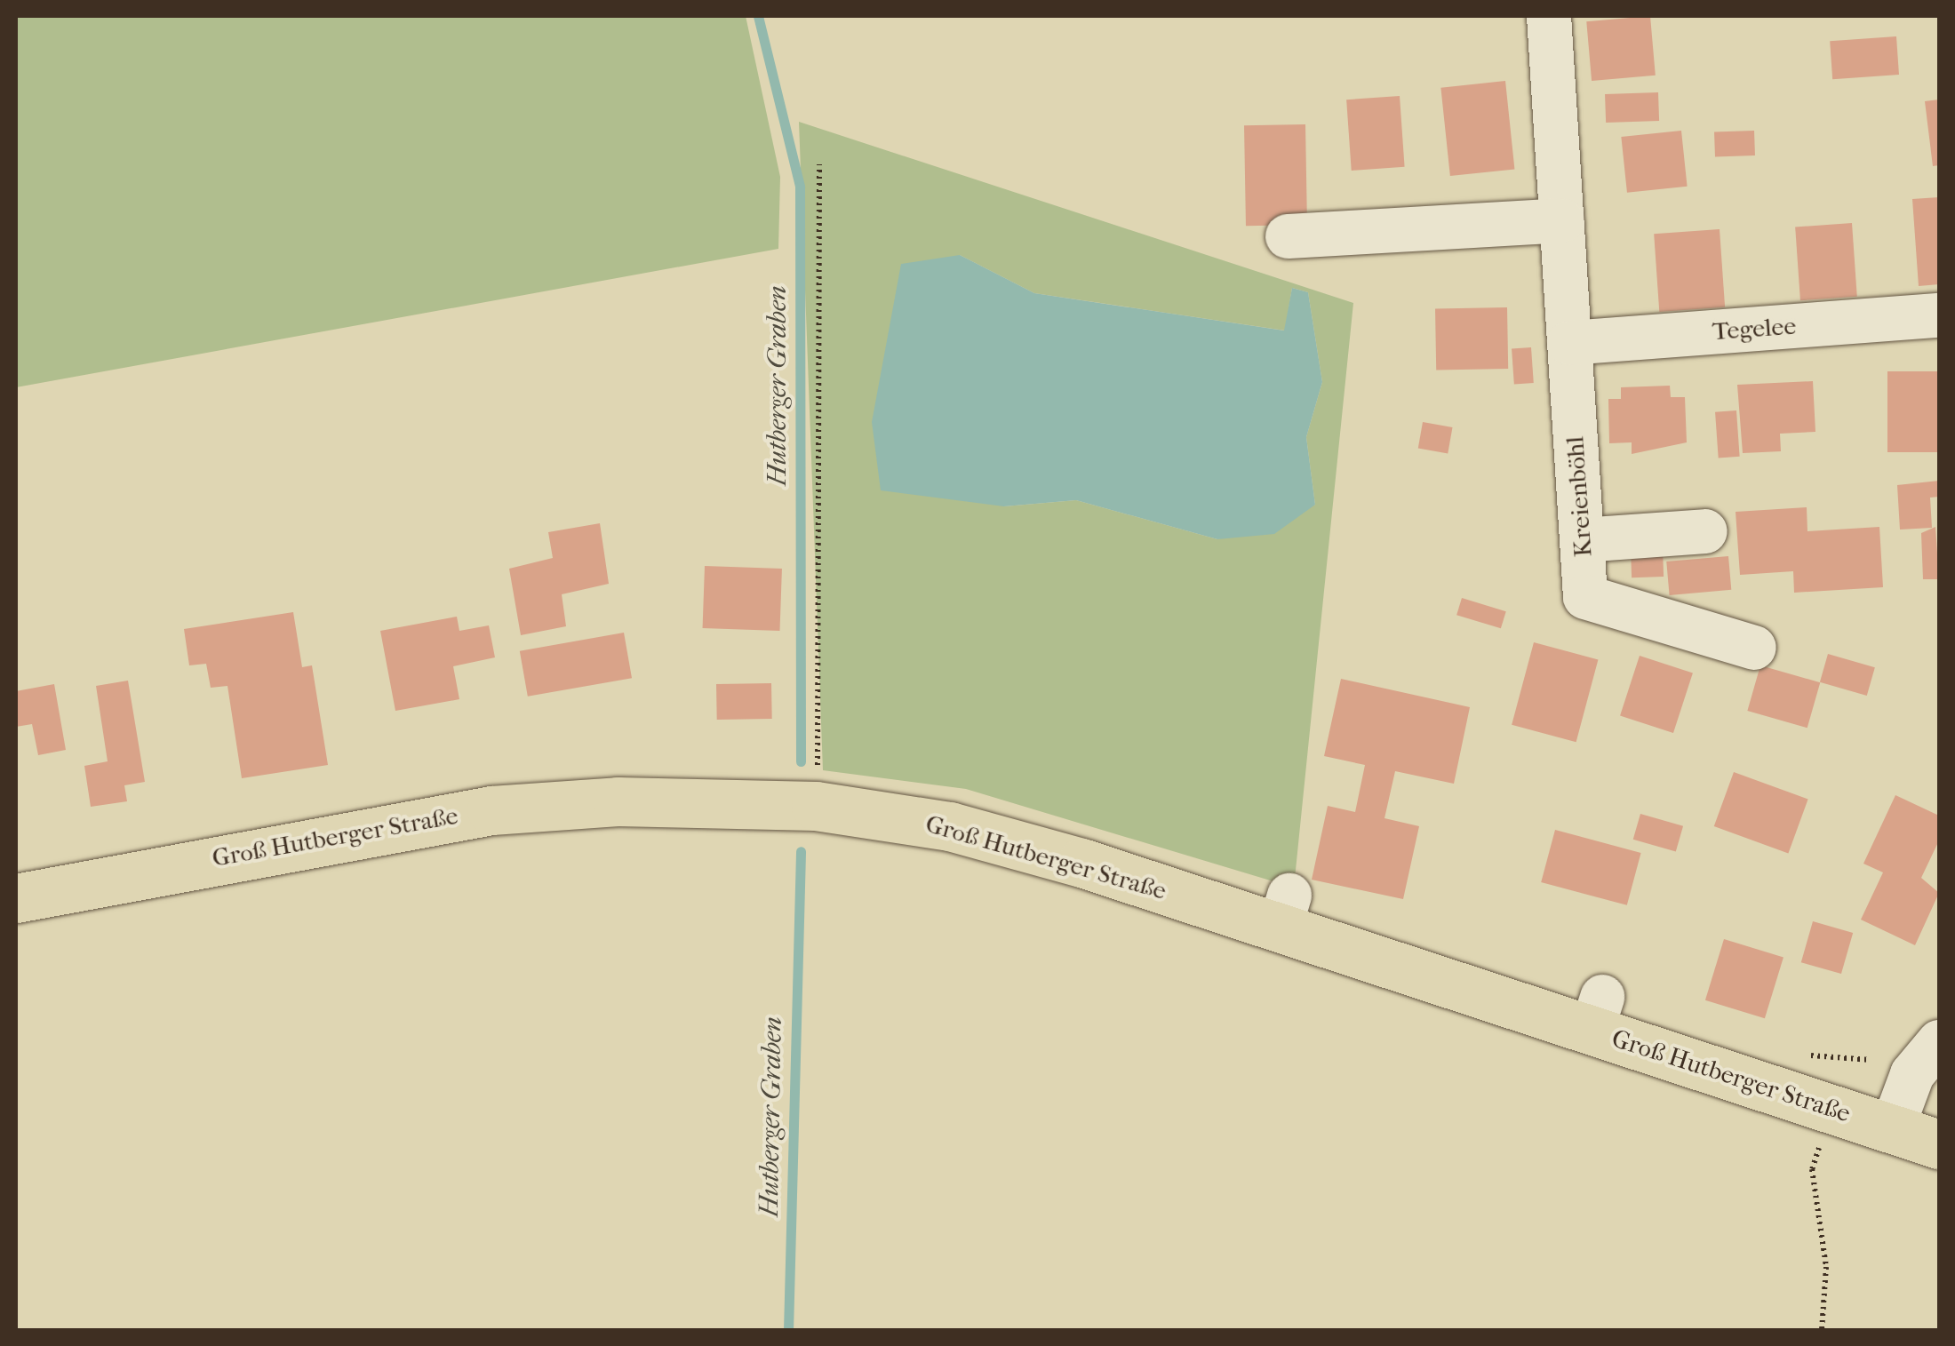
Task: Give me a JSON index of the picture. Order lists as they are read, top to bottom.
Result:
{
  "streets": {
    "main road": ["Groß Hutberger Straße"],
    "street": ["Tegelee", "Kreienböhl"]
  },
  "crossings": [
    ["Tegelee", "Kreienböhl"]
  ],
  "water": ["Hutberger Graben"]
}
